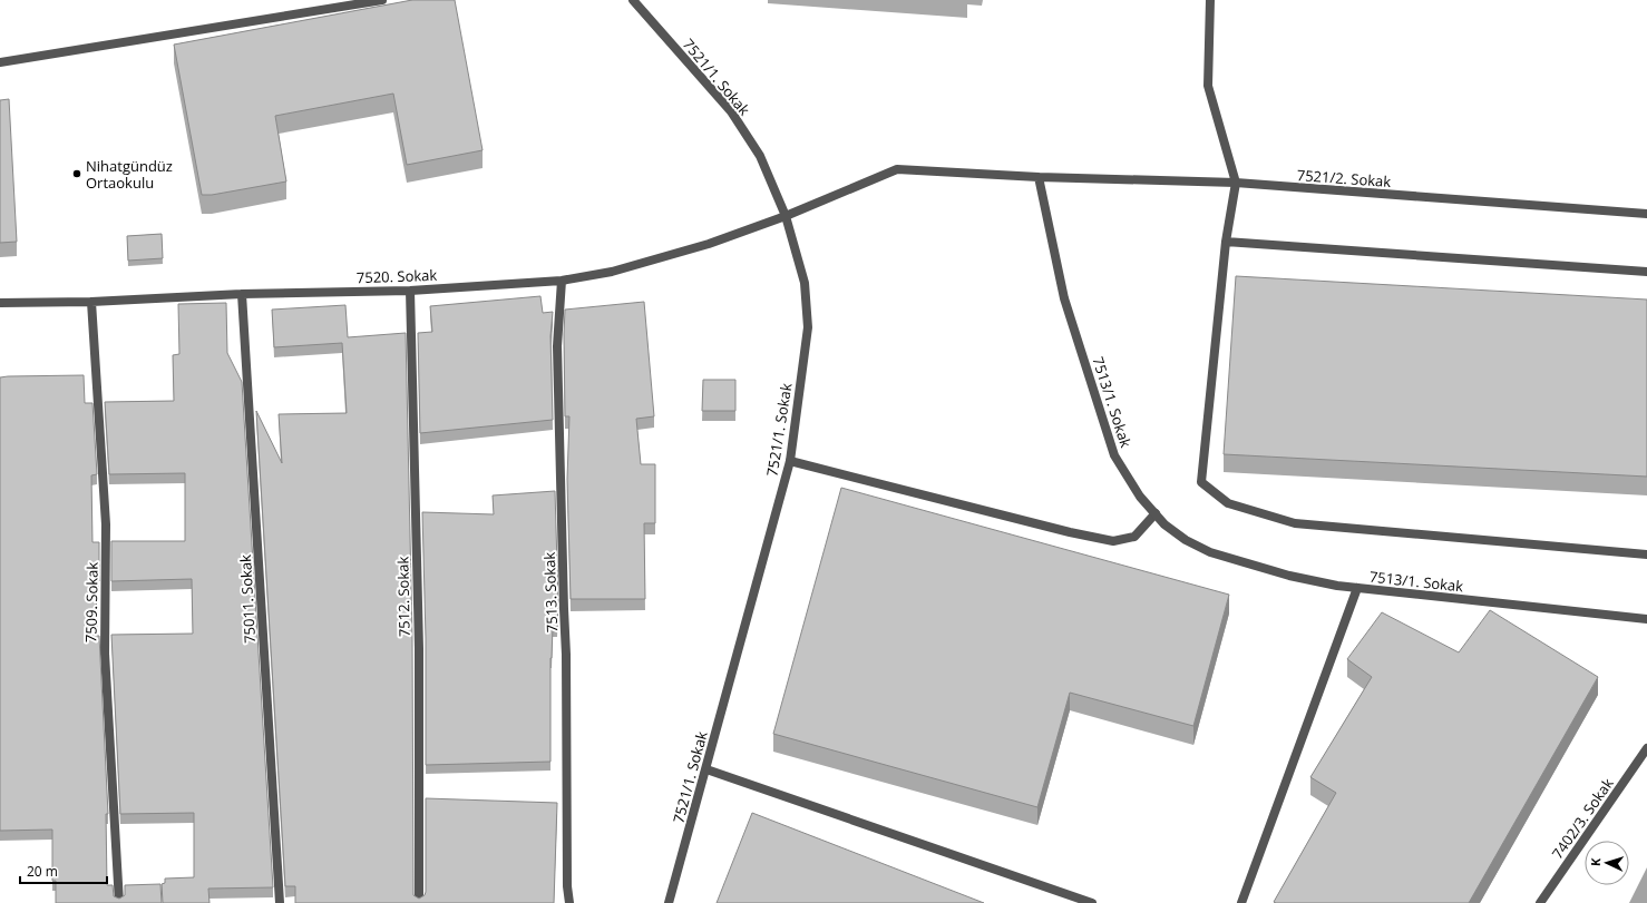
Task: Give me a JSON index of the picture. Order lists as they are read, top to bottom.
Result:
{
  "streets": {
    "street": [
      "7521/1. Sokak",
      "7521/2. Sokak",
      "7520. Sokak",
      "7513/1. Sokak",
      "7513. Sokak",
      "7512. Sokak",
      "75011. Sokak",
      "7509. Sokak",
      "7402/3. Sokak"
    ]
  },
  "crossings": [
    ["7521/1. Sokak", "7520. Sokak"],
    ["7521/2. Sokak", "7513/1. Sokak"],
    ["7520. Sokak", "7513. Sokak"],
    ["7520. Sokak", "7512. Sokak"],
    ["7520. Sokak", "75011. Sokak"],
    ["7520. Sokak", "7509. Sokak"]
  ],
  "places": ["Nihatgündüz Ortaokulu"],
  "scale_bar": "20 m",
  "north": "left"
}
